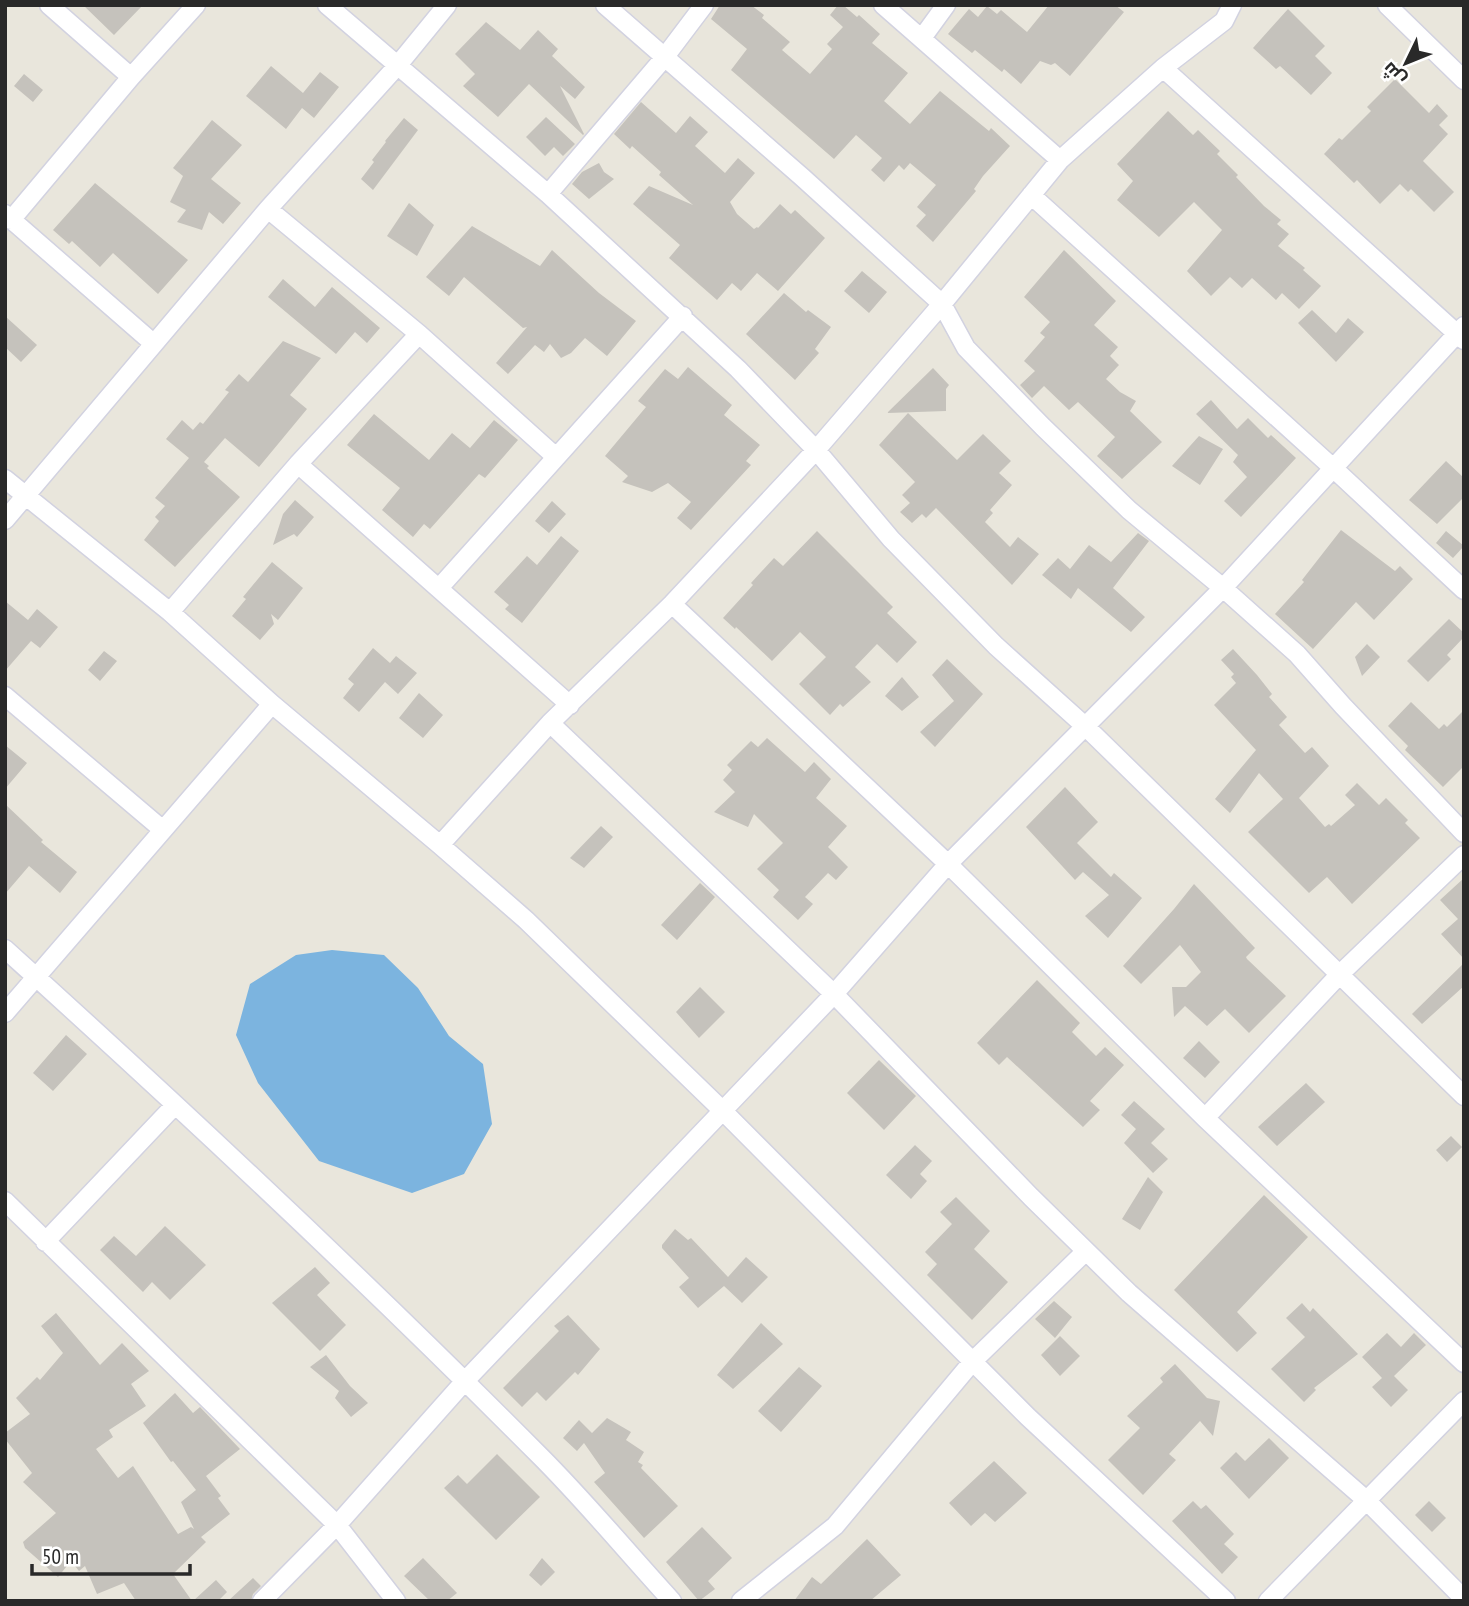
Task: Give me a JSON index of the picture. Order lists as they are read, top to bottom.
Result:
{
  "scale_bar": "50 m",
  "north": "bottom left"
}
